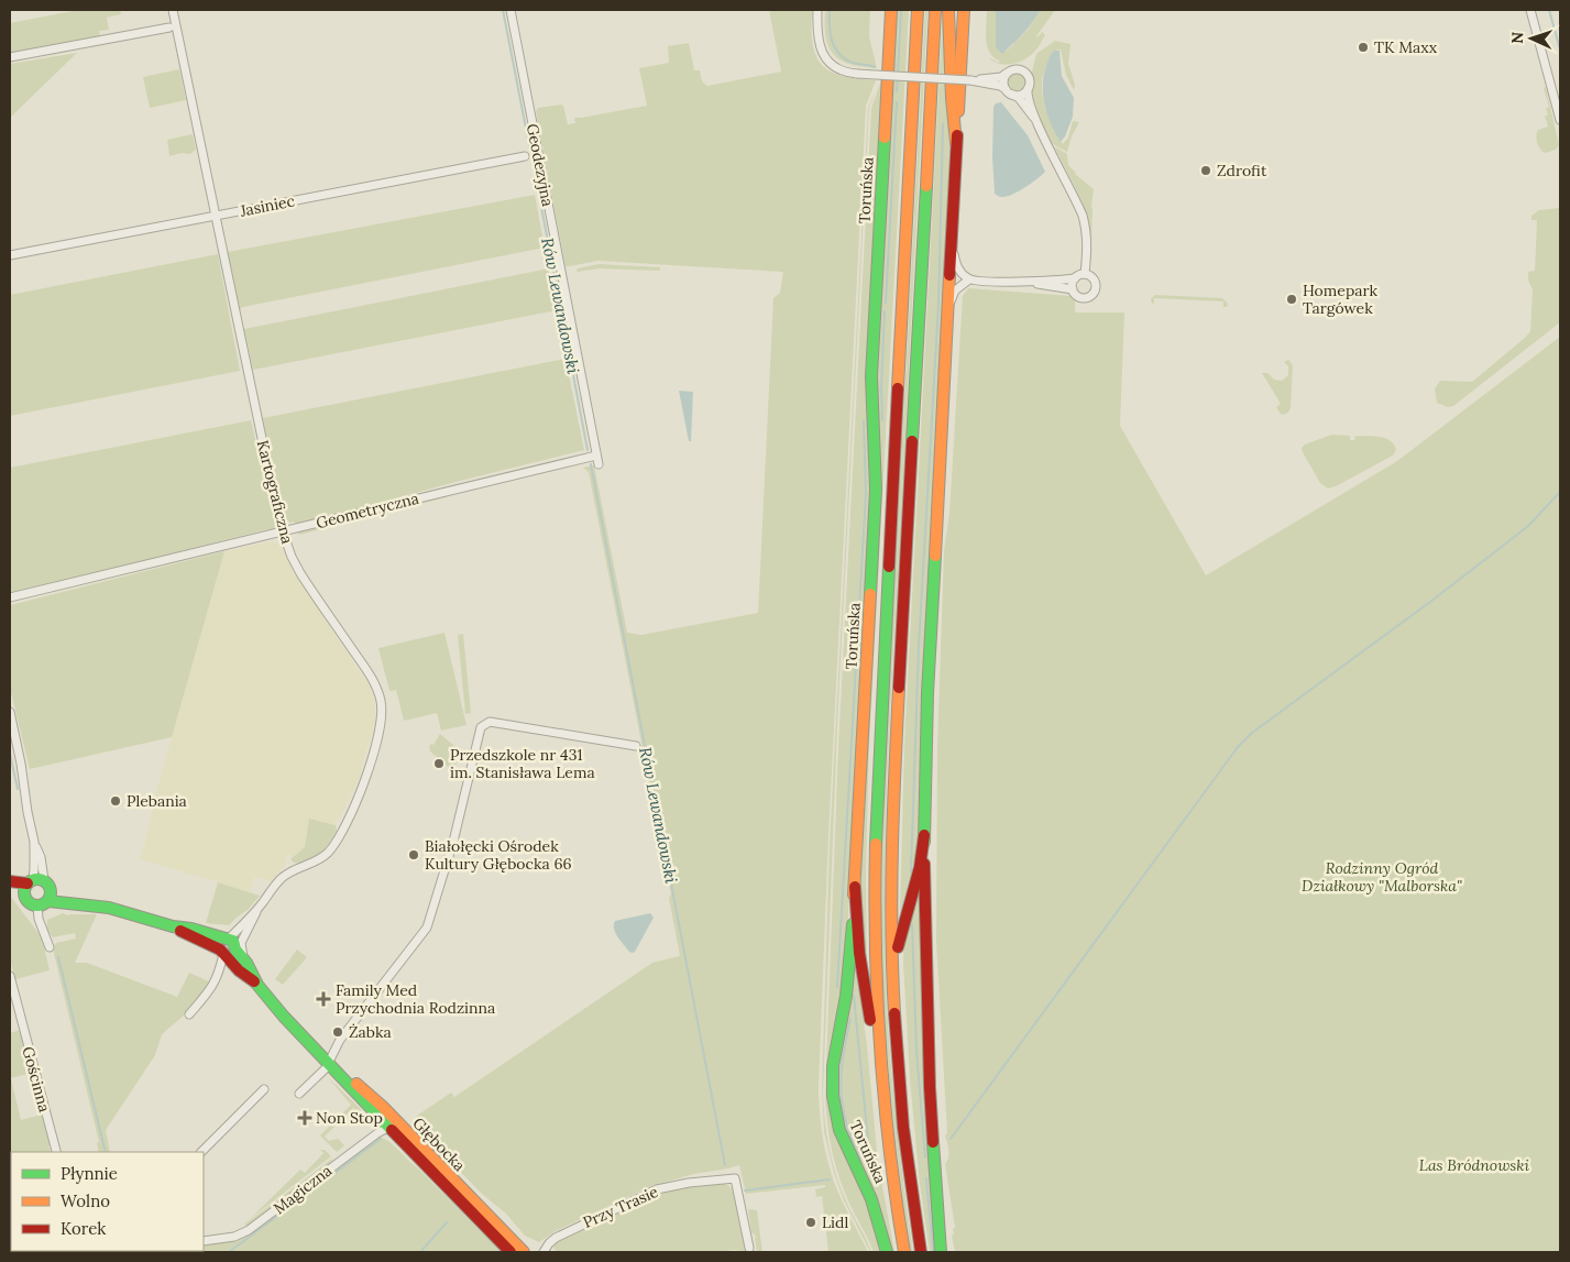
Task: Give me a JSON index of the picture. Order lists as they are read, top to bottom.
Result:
{
  "streets": {
    "main road": ["Toruńska", "Głębocka"],
    "street": [
      "Geodezyjna",
      "Jasiniec",
      "Kartograficzna",
      "Geometryczna",
      "Gościnna",
      "Magiczna",
      "Przy Trasie"
    ]
  },
  "crossings": [
    ["Geodezyjna", "Geometryczna"],
    ["Jasiniec", "Kartograficzna"],
    ["Kartograficzna", "Geometryczna"],
    ["Kartograficzna", "Głębocka"],
    ["Głębocka", "Magiczna"]
  ],
  "water": ["Rów Lewandowski"],
  "parks": ["Rodzinny Ogród Działkowy \"Malborska\"", "Las Bródnowski"],
  "places": {
    "other": [
      "TK Maxx",
      "Zdrofit",
      "Homepark Targówek",
      "Przedszkole nr 431 im. Stanisława Lema",
      "Plebania",
      "Białołęcki Ośrodek Kultury Głębocka 66",
      "Żabka",
      "Lidl"
    ],
    "health": ["Family Med Przychodnia Rodzinna", "Non Stop"]
  },
  "legend": ["Płynnie", "Wolno", "Korek"],
  "north": "left"
}
